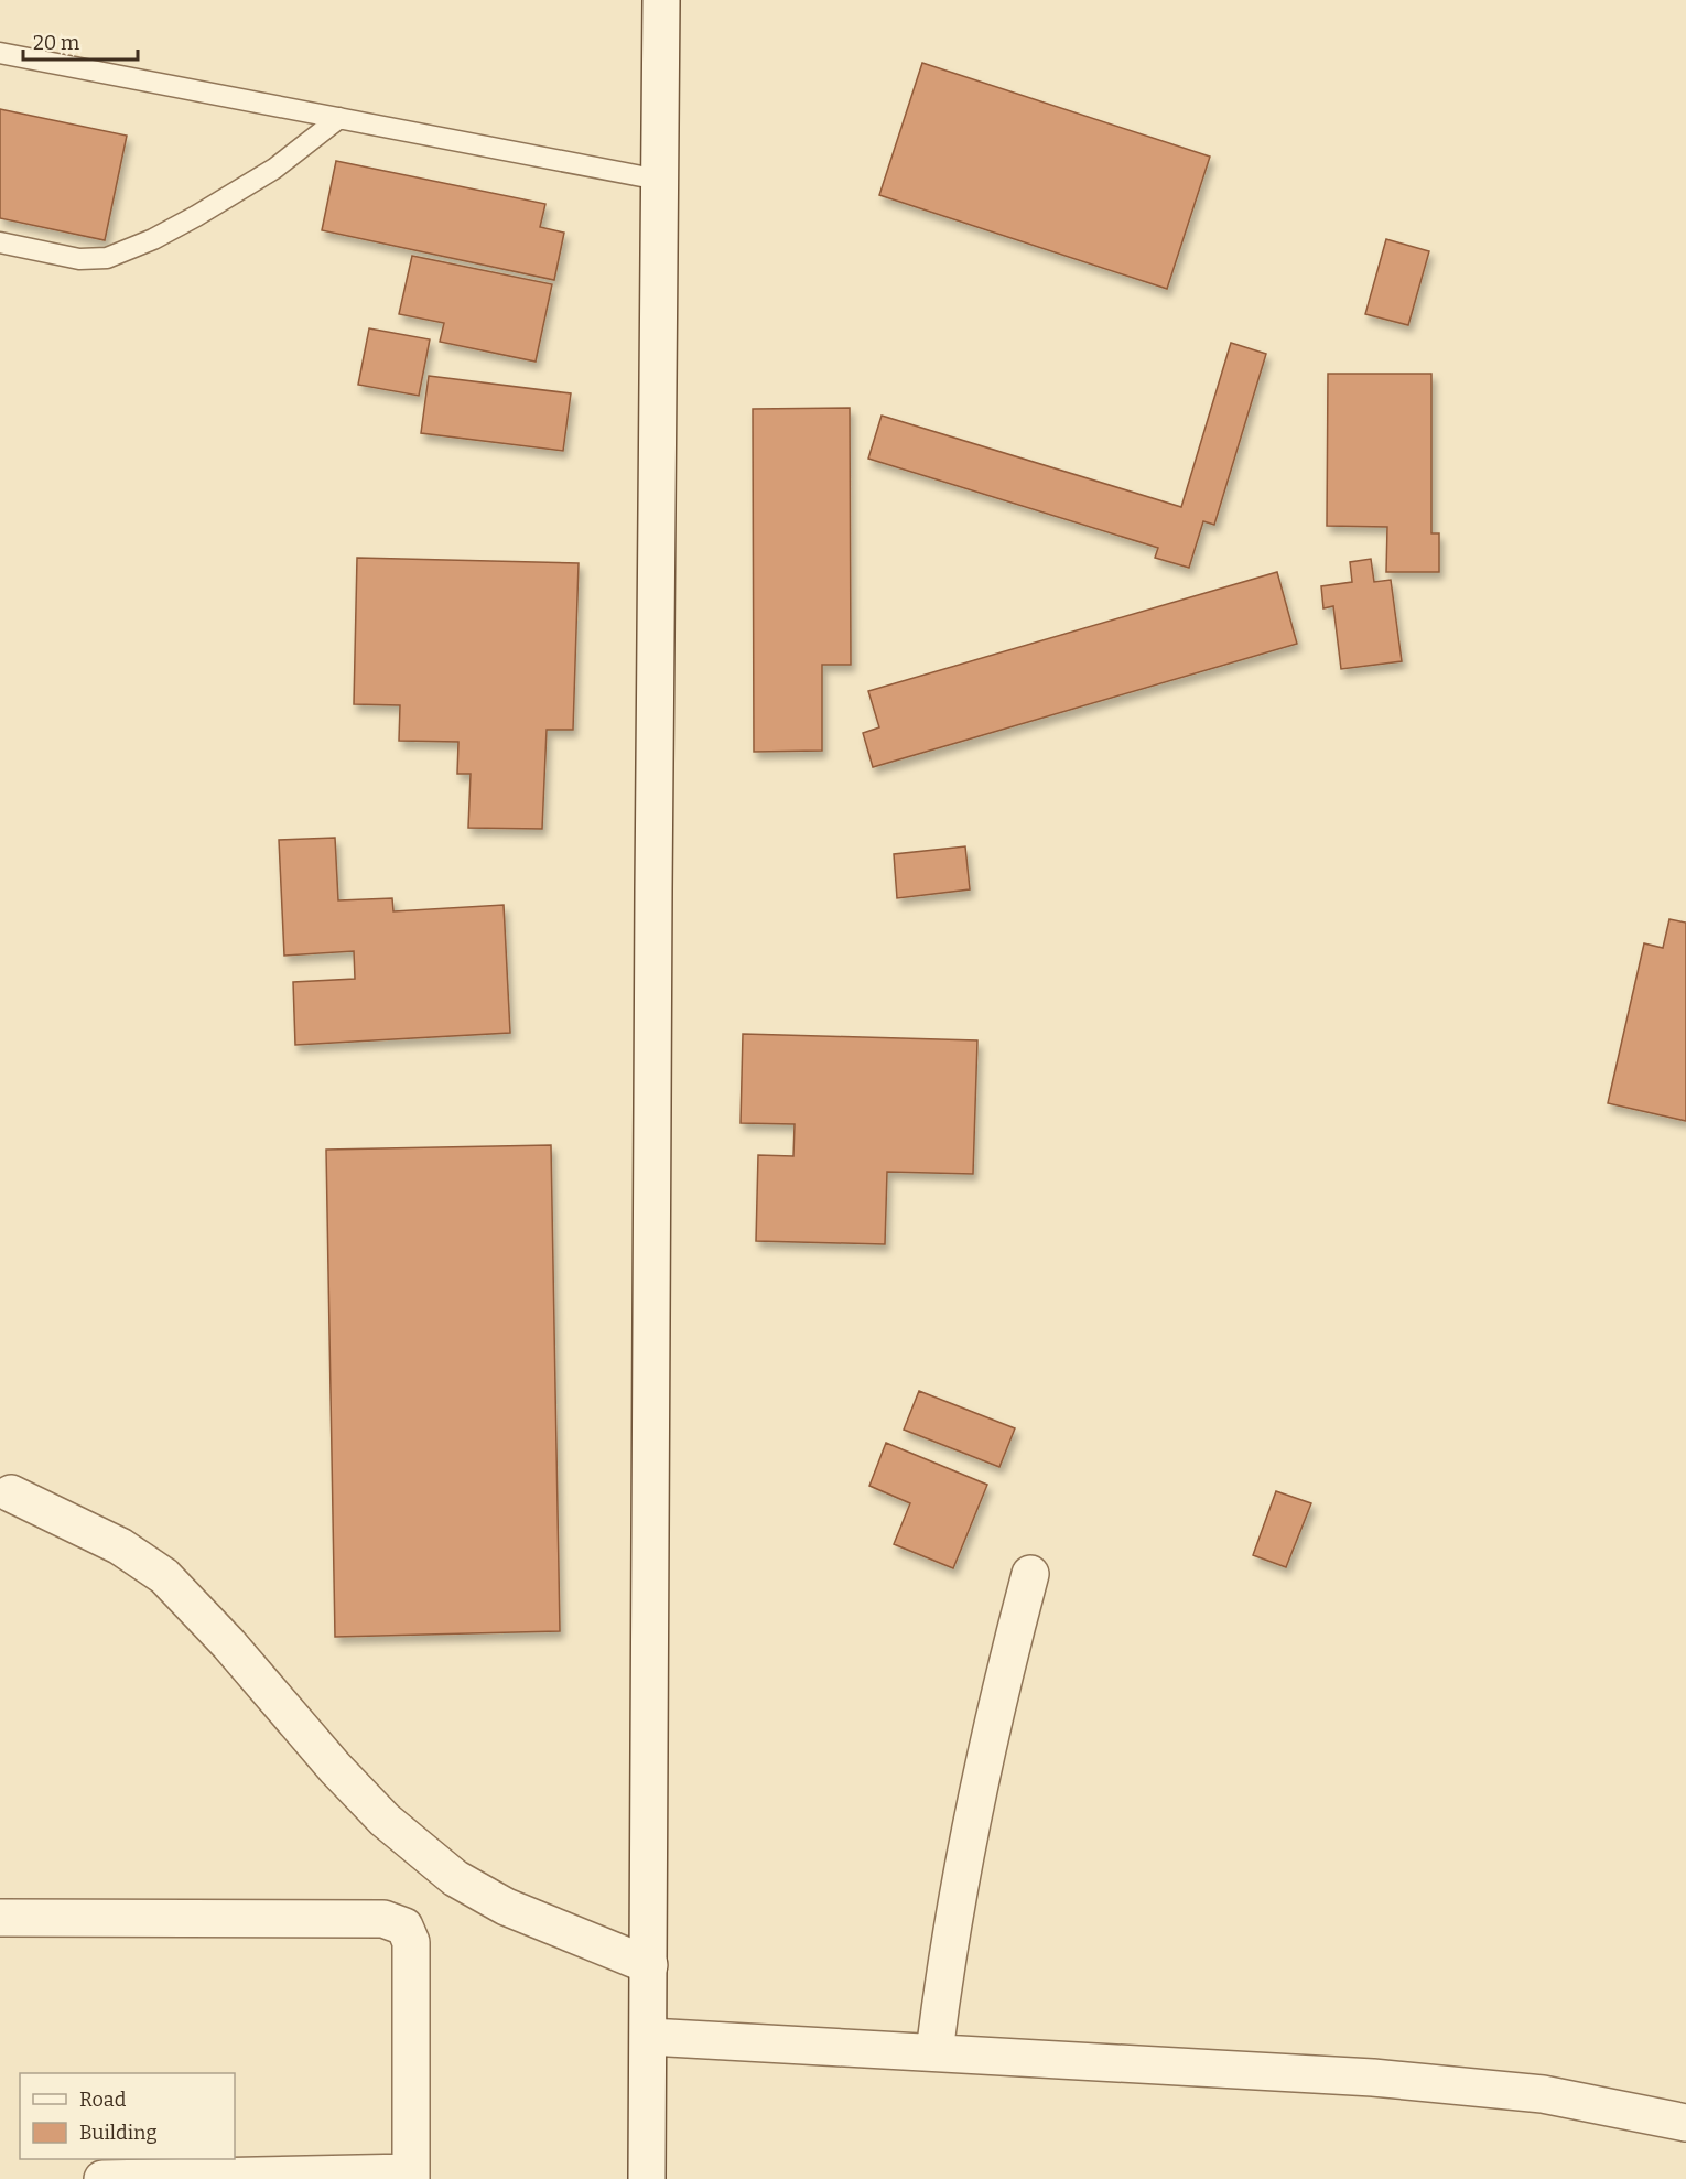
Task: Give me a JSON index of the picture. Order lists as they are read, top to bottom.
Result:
{
  "legend": ["Road", "Building"],
  "scale_bar": "20 m"
}
